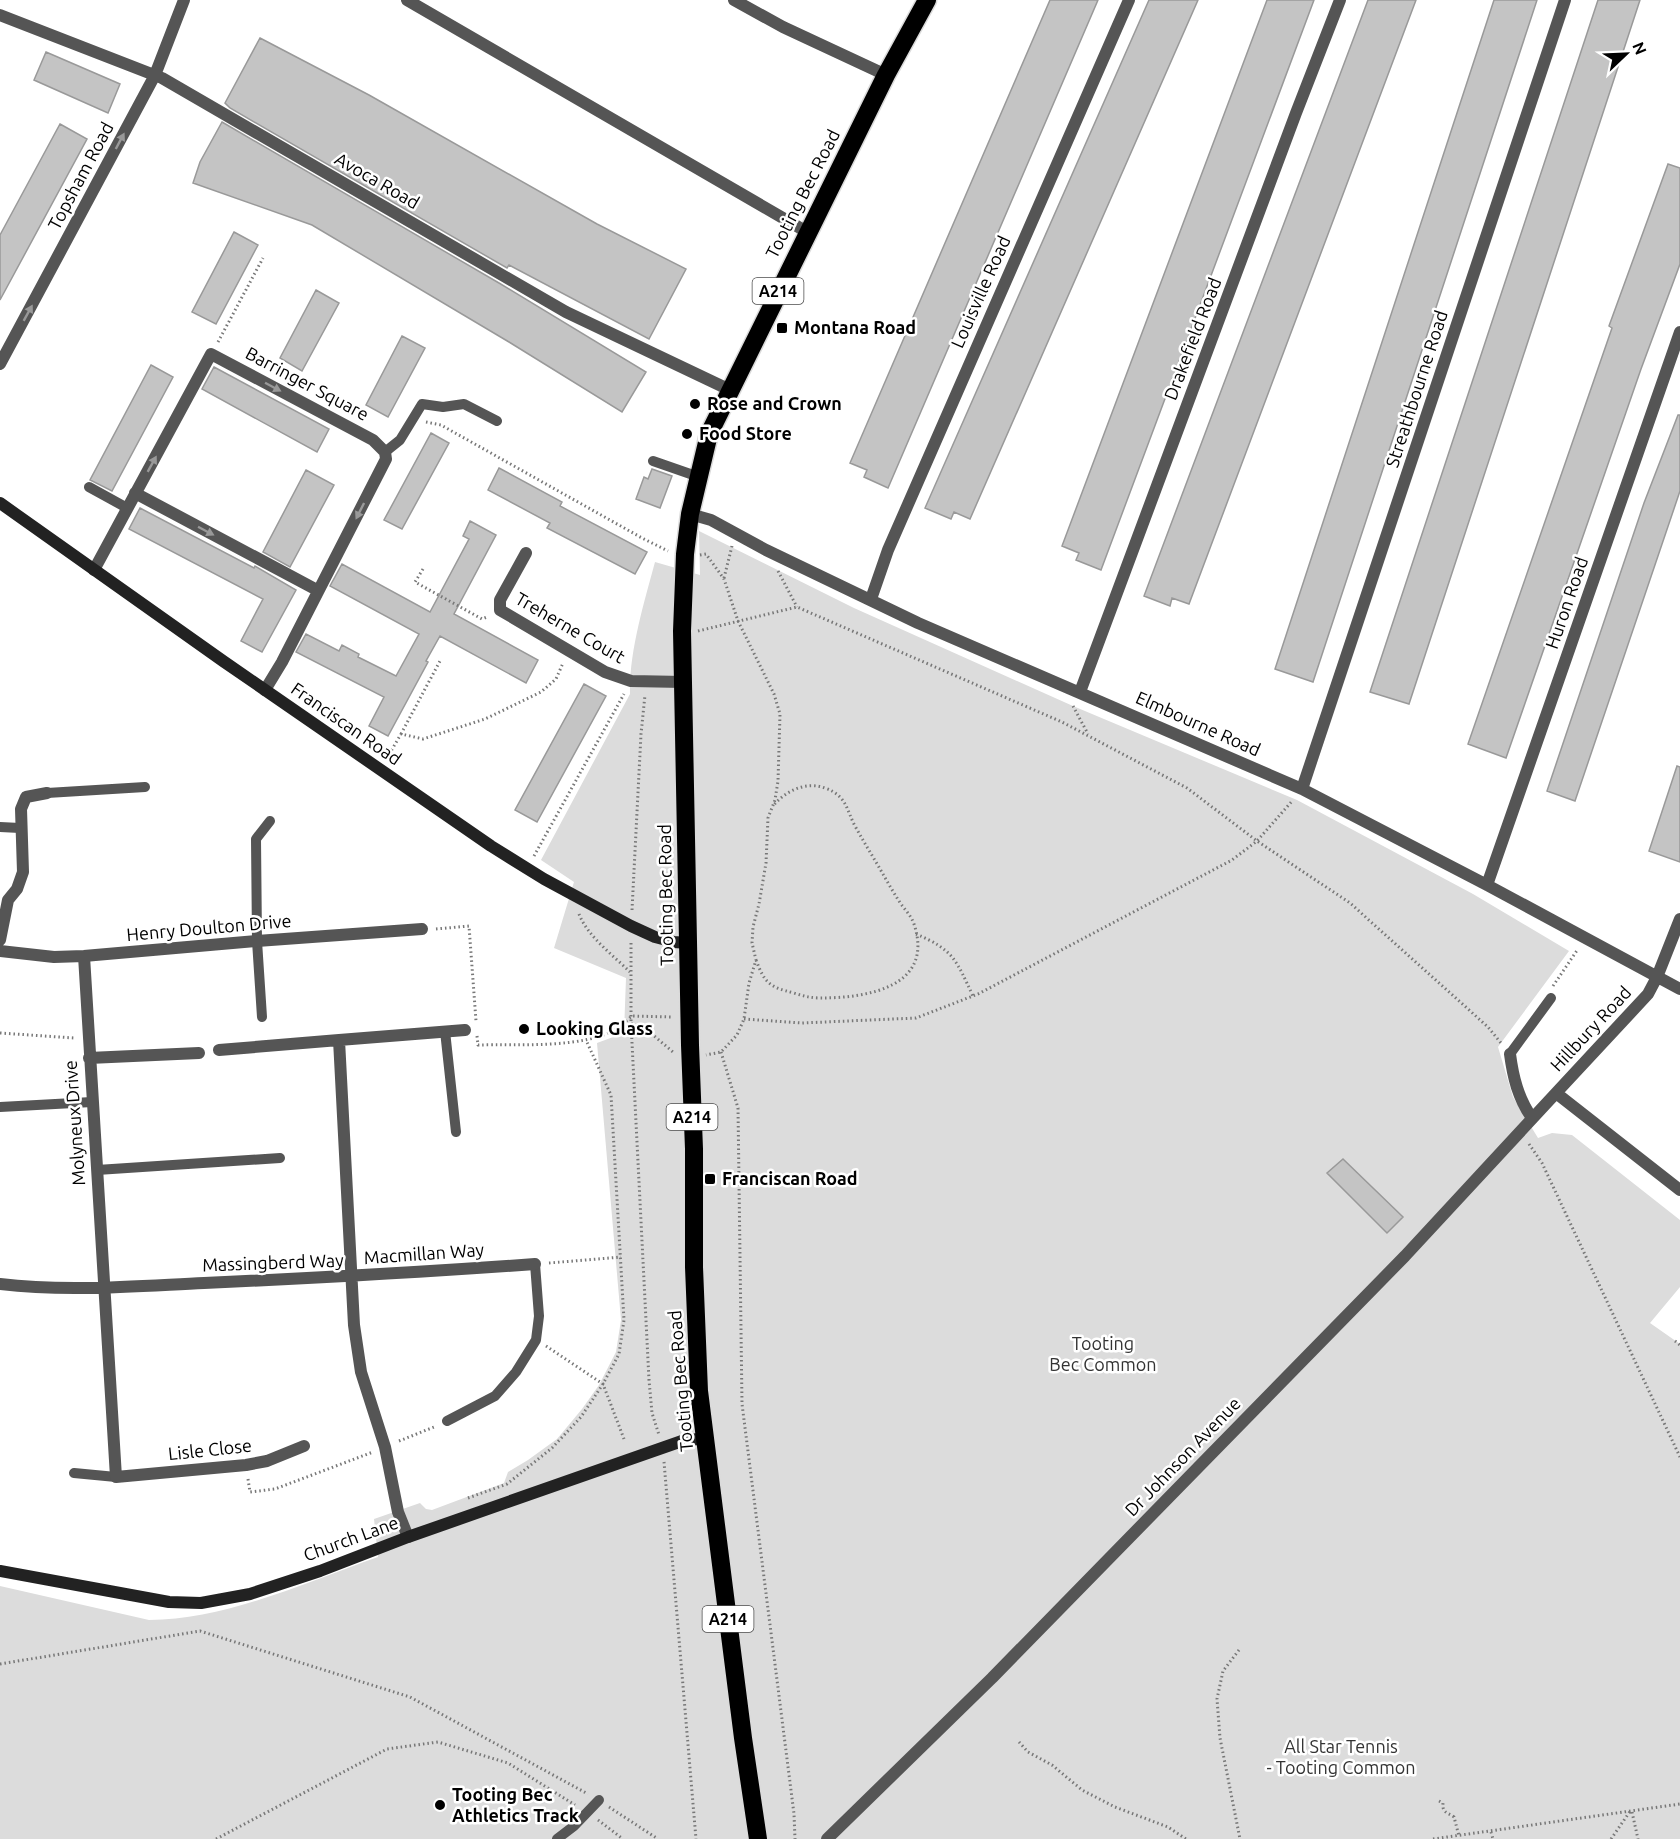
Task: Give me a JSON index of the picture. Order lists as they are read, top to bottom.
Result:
{
  "streets": {
    "highway": ["Tooting Bec Road", "A214"],
    "street": [
      "Topsham Road",
      "Avoca Road",
      "Louisville Road",
      "Drakefield Road",
      "Barringer Square",
      "Streathbourne Road",
      "Huron Road",
      "Treherne Court",
      "Franciscan Road",
      "Elmbourne Road",
      "Henry Doulton Drive",
      "Hillbury Road",
      "Molyneux Drive",
      "Macmillan Way",
      "Massingberd Way",
      "Lisle Close",
      "Dr Johnson Avenue",
      "Church Lane"
    ]
  },
  "crossings": [
    ["Topsham Road", "Avoca Road"],
    ["Avoca Road", "Tooting Bec Road"],
    ["Tooting Bec Road", "Treherne Court"],
    ["Tooting Bec Road", "Franciscan Road"],
    ["Tooting Bec Road", "Elmbourne Road"],
    ["Tooting Bec Road", "Church Lane"],
    ["Louisville Road", "Elmbourne Road"],
    ["Drakefield Road", "Elmbourne Road"],
    ["Streathbourne Road", "Elmbourne Road"],
    ["Huron Road", "Elmbourne Road"],
    ["Elmbourne Road", "Hillbury Road"],
    ["Henry Doulton Drive", "Molyneux Drive"],
    ["Hillbury Road", "Dr Johnson Avenue"],
    ["Molyneux Drive", "Massingberd Way"],
    ["Macmillan Way", "Massingberd Way"],
    ["Massingberd Way", "Church Lane"]
  ],
  "one_way": ["Topsham Road", "Barringer Square"],
  "parks": ["Tooting Bec Common", "All Star Tennis - Tooting Common"],
  "places": {
    "transit": ["Montana Road", "Franciscan Road"],
    "other": [
      "Rose and Crown",
      "Food Store",
      "Looking Glass",
      "Tooting Bec Athletics Track"
    ]
  },
  "north": "top right"
}
